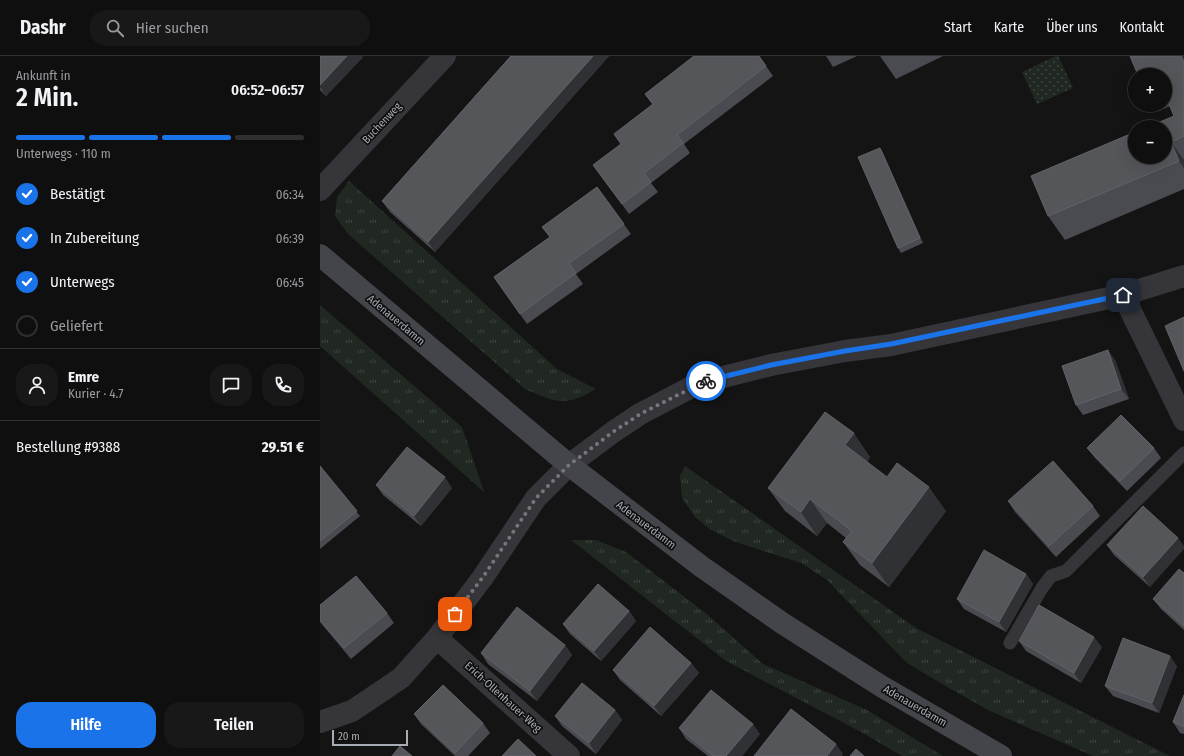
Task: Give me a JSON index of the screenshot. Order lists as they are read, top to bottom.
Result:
{
  "streets": {
    "street": ["Buchenweg", "Adenauerdamm", "Erich-Ollenhauer-Weg"]
  },
  "scale_bar": "20 m",
  "page": {
    "header": "Dashr",
    "search": "Hier suchen",
    "nav": [
      "Start",
      "Karte",
      "Über uns",
      "Kontakt"
    ],
    "heading": ["2 Min.", "Ankunft in", "06:52–06:57"],
    "panel": [
      "Emre",
      "Kurier · 4.7",
      "Bestellung #9388",
      "29.51 €"
    ],
    "map_buttons": ["+", "−"],
    "bar": "Unterwegs · 110 m",
    "list": [
      ["Bestätigt", "06:34"],
      ["In Zubereitung", "06:39"],
      ["Unterwegs", "06:45"],
      "Geliefert"
    ],
    "buttons": ["Hilfe", "Teilen"],
    "scale": "20 m"
  }
}
